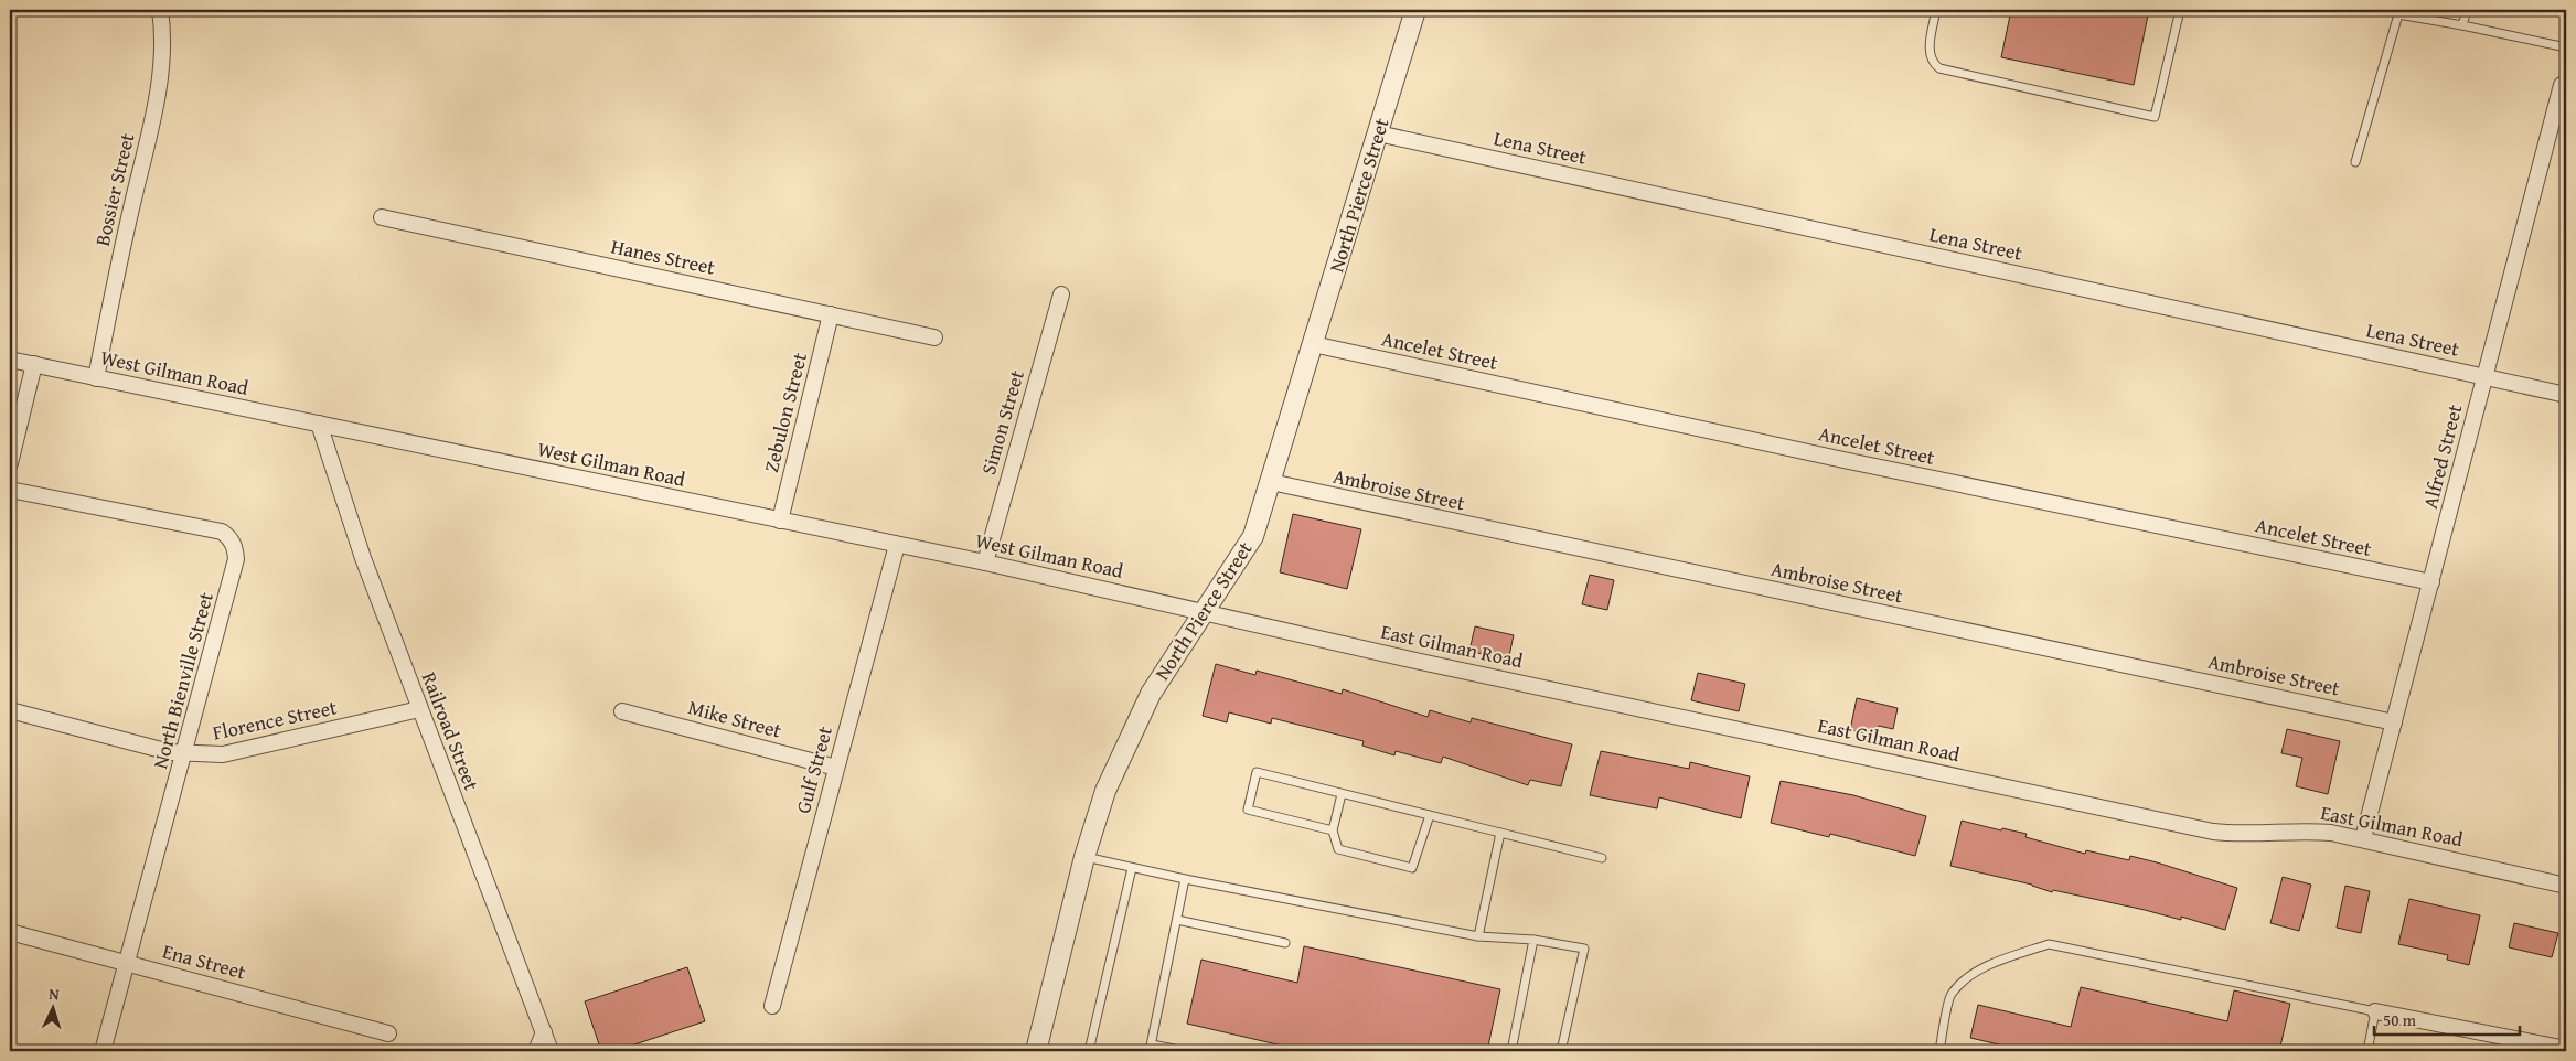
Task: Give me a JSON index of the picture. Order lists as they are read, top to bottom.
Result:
{
  "streets": {
    "street": [
      "Lena Street",
      "Bossier Street",
      "North Pierce Street",
      "Hanes Street",
      "Ancelet Street",
      "West Gilman Road",
      "Zebulon Street",
      "Simon Street",
      "Alfred Street",
      "Ambroise Street",
      "East Gilman Road",
      "North Bienville Street",
      "Mike Street",
      "Florence Street",
      "Railroad Street",
      "Gulf Street",
      "Ena Street"
    ]
  },
  "crossings": [
    ["Lena Street", "North Pierce Street"],
    ["Lena Street", "Alfred Street"],
    ["Bossier Street", "West Gilman Road"],
    ["North Pierce Street", "Ancelet Street"],
    ["North Pierce Street", "West Gilman Road"],
    ["North Pierce Street", "Ambroise Street"],
    ["North Pierce Street", "East Gilman Road"],
    ["Hanes Street", "Zebulon Street"],
    ["Ancelet Street", "Alfred Street"],
    ["West Gilman Road", "Zebulon Street"],
    ["West Gilman Road", "Simon Street"],
    ["West Gilman Road", "East Gilman Road"],
    ["West Gilman Road", "Railroad Street"],
    ["West Gilman Road", "Gulf Street"],
    ["Alfred Street", "Ambroise Street"],
    ["Alfred Street", "East Gilman Road"],
    ["North Bienville Street", "Florence Street"],
    ["North Bienville Street", "Ena Street"],
    ["Mike Street", "Gulf Street"],
    ["Florence Street", "Railroad Street"]
  ],
  "scale_bar": "50 m",
  "north": "top"
}
